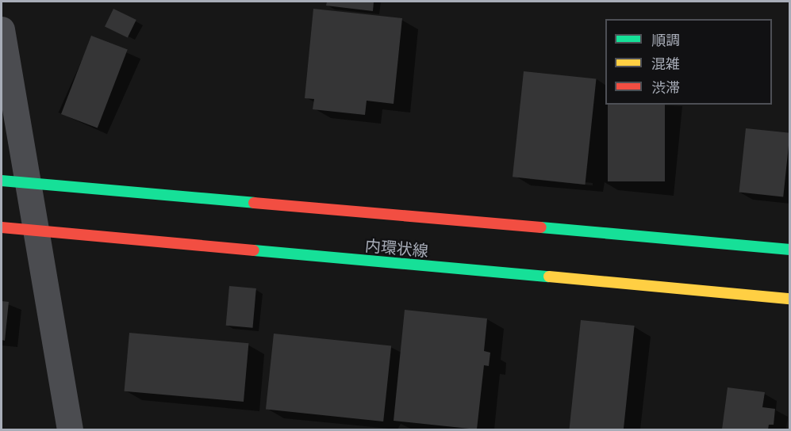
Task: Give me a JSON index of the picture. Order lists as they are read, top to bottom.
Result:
{
  "streets": {
    "street": ["内環状線"]
  },
  "legend": ["順調", "混雑", "渋滞"]
}
